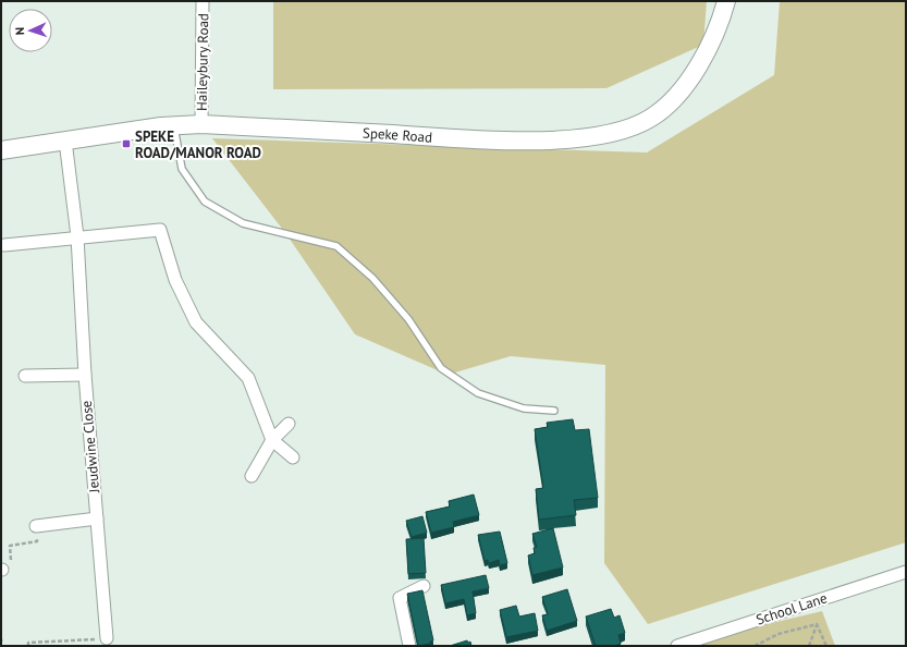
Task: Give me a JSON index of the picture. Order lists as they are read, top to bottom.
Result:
{
  "streets": {
    "street": [
      "Haileybury Road",
      "Speke Road",
      "Jeudwine Close",
      "School Lane"
    ]
  },
  "crossings": [
    ["Haileybury Road", "Speke Road"],
    ["Speke Road", "Jeudwine Close"]
  ],
  "places": {
    "transit": ["SPEKE ROAD/MANOR ROAD"]
  },
  "north": "left"
}
